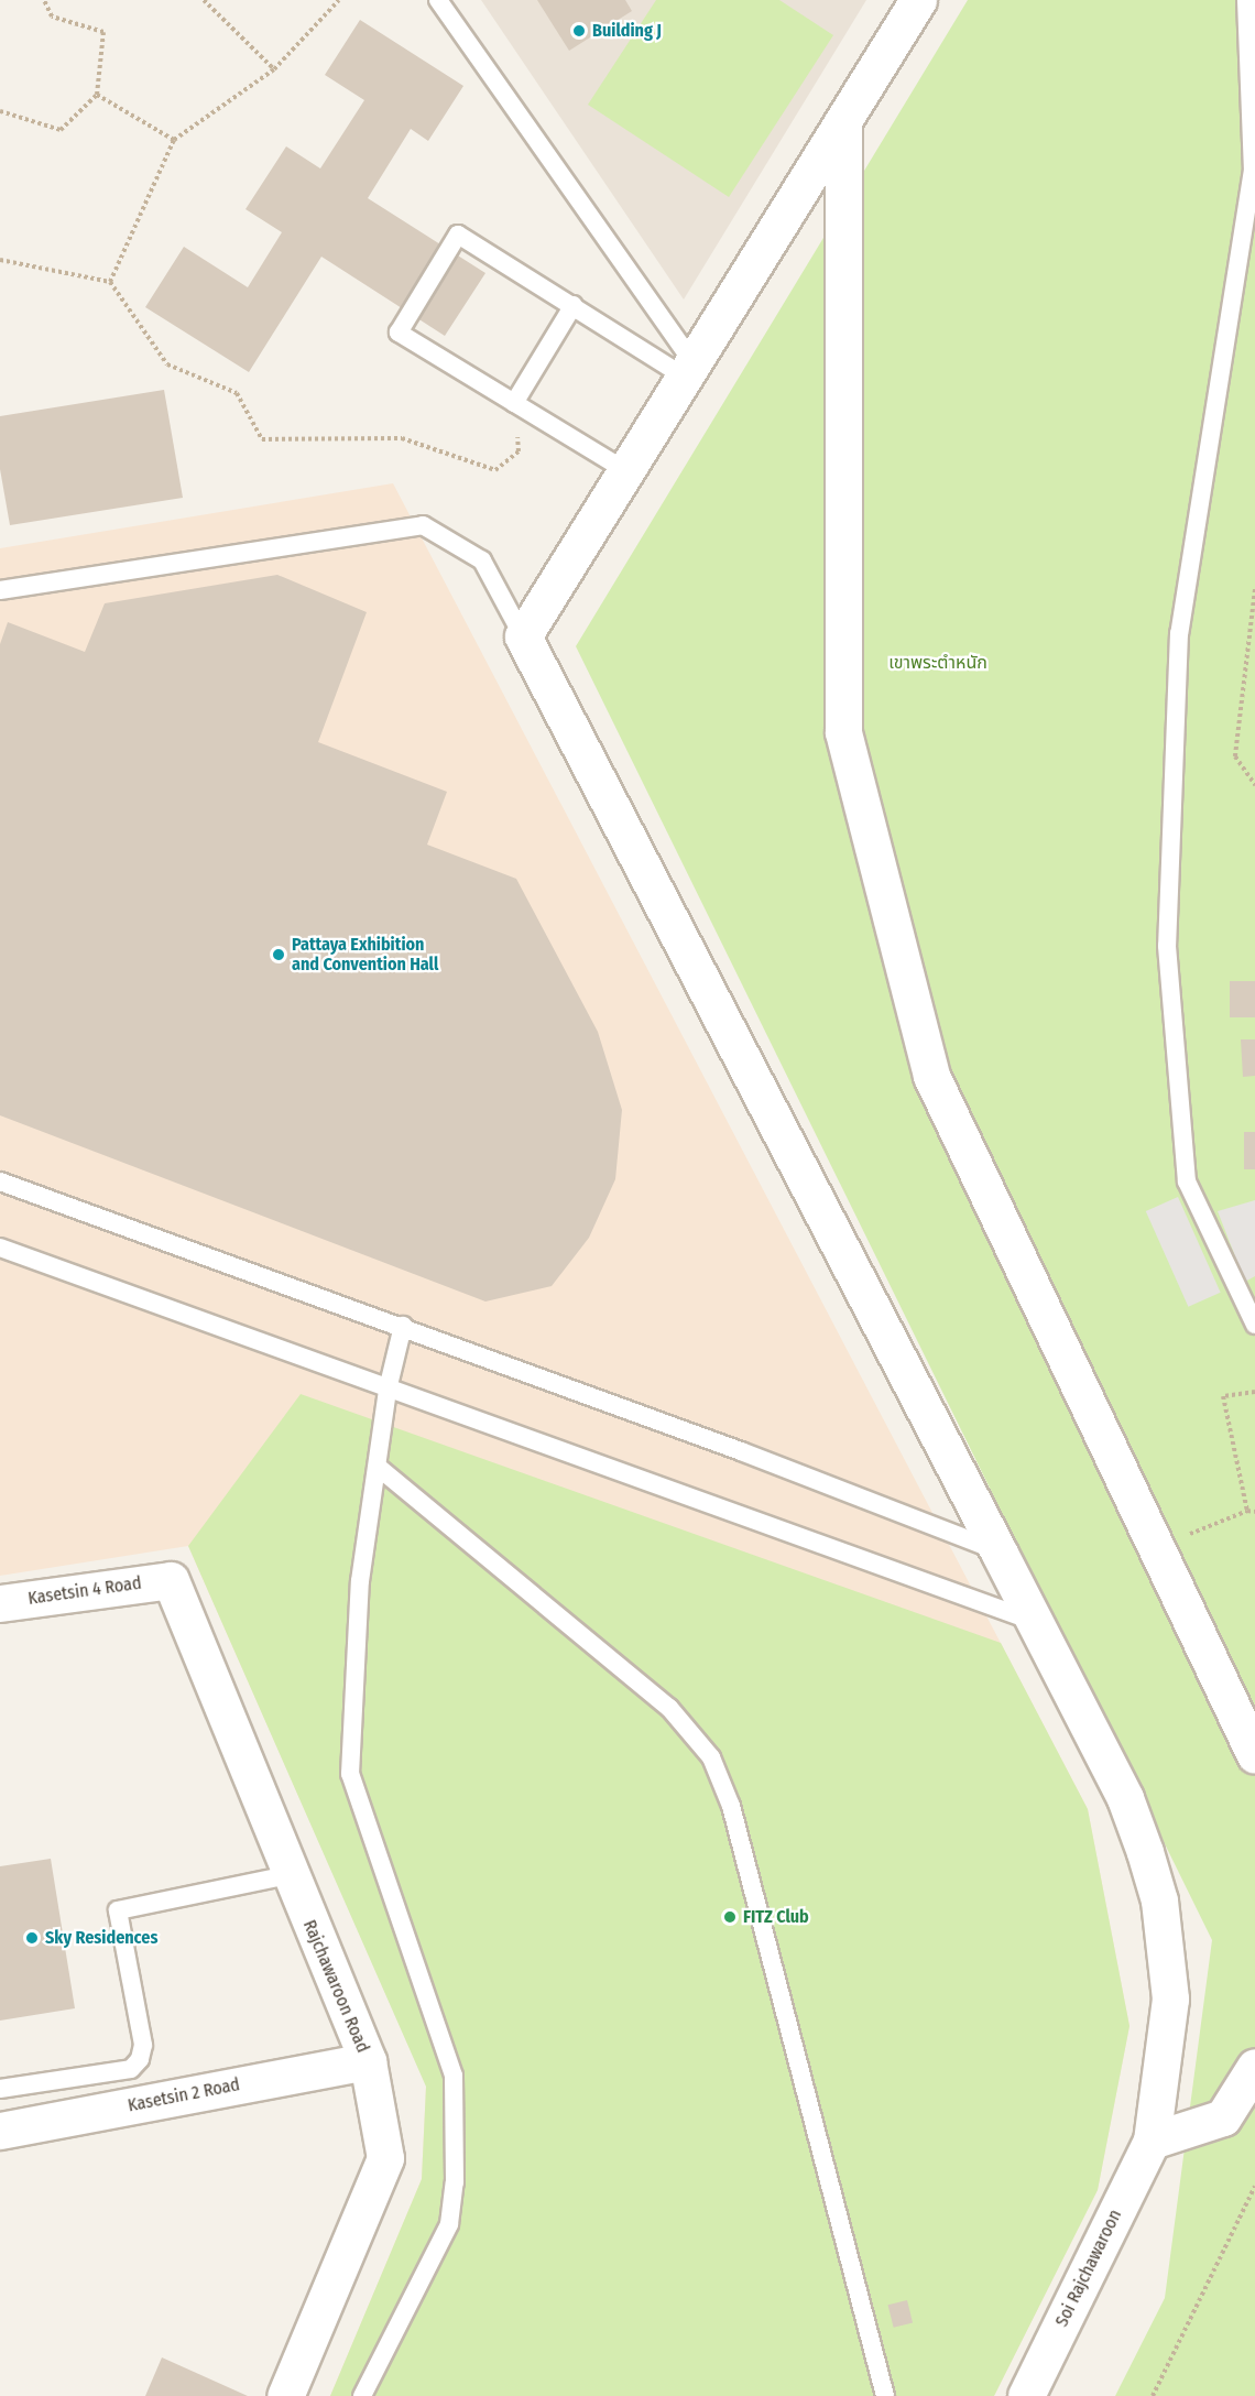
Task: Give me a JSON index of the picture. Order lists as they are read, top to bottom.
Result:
{
  "streets": {
    "street": [
      "Kasetsin 4 Road",
      "Rajchawaroon Road",
      "Kasetsin 2 Road",
      "Soi Rajchawaroon"
    ]
  },
  "crossings": [
    ["Kasetsin 4 Road", "Rajchawaroon Road"],
    ["Rajchawaroon Road", "Kasetsin 2 Road"]
  ],
  "parks": ["เขาพระตำหนัก"],
  "places": [
    "Building J",
    "Pattaya Exhibition and Convention Hall",
    "FITZ Club",
    "Sky Residences"
  ]
}
